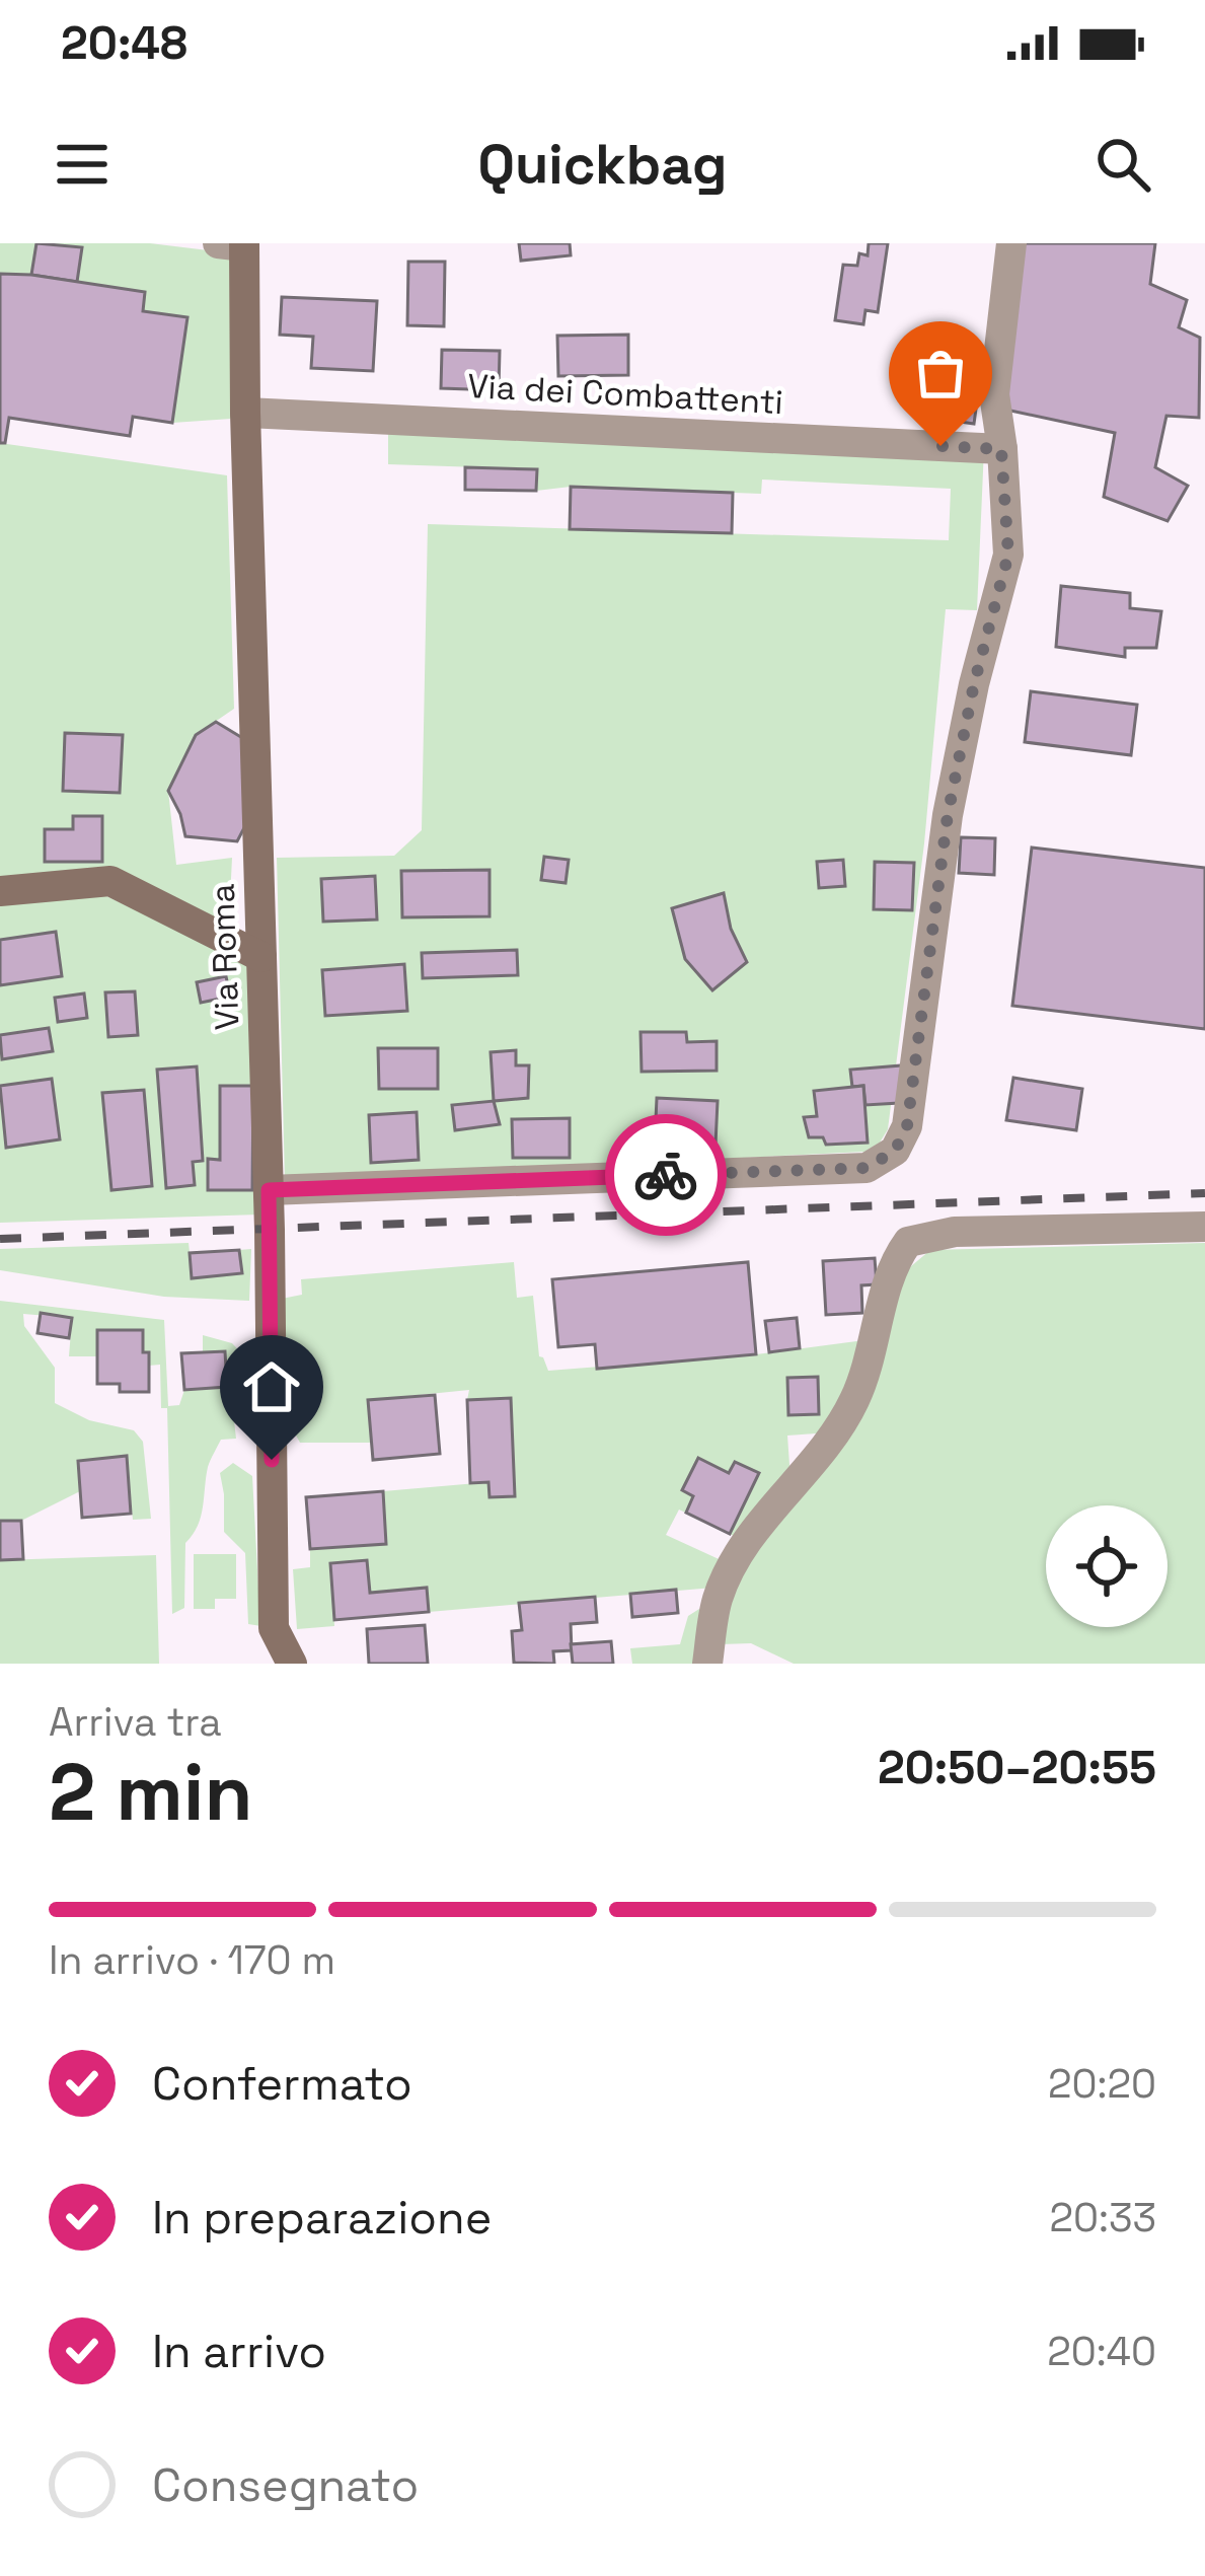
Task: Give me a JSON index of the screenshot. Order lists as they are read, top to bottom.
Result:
{
  "streets": {
    "street": ["Via dei Combattenti", "Via Roma"]
  },
  "crossings": [
    ["Via dei Combattenti", "Via Roma"]
  ],
  "page": {
    "status": "20:48",
    "header": "Quickbag",
    "heading": ["2 min", "Arriva tra", "20:50–20:55"],
    "bar": "In arrivo · 170 m",
    "list": [
      ["Confermato", "20:20"],
      ["In preparazione", "20:33"],
      ["In arrivo", "20:40"],
      "Consegnato"
    ]
  }
}
